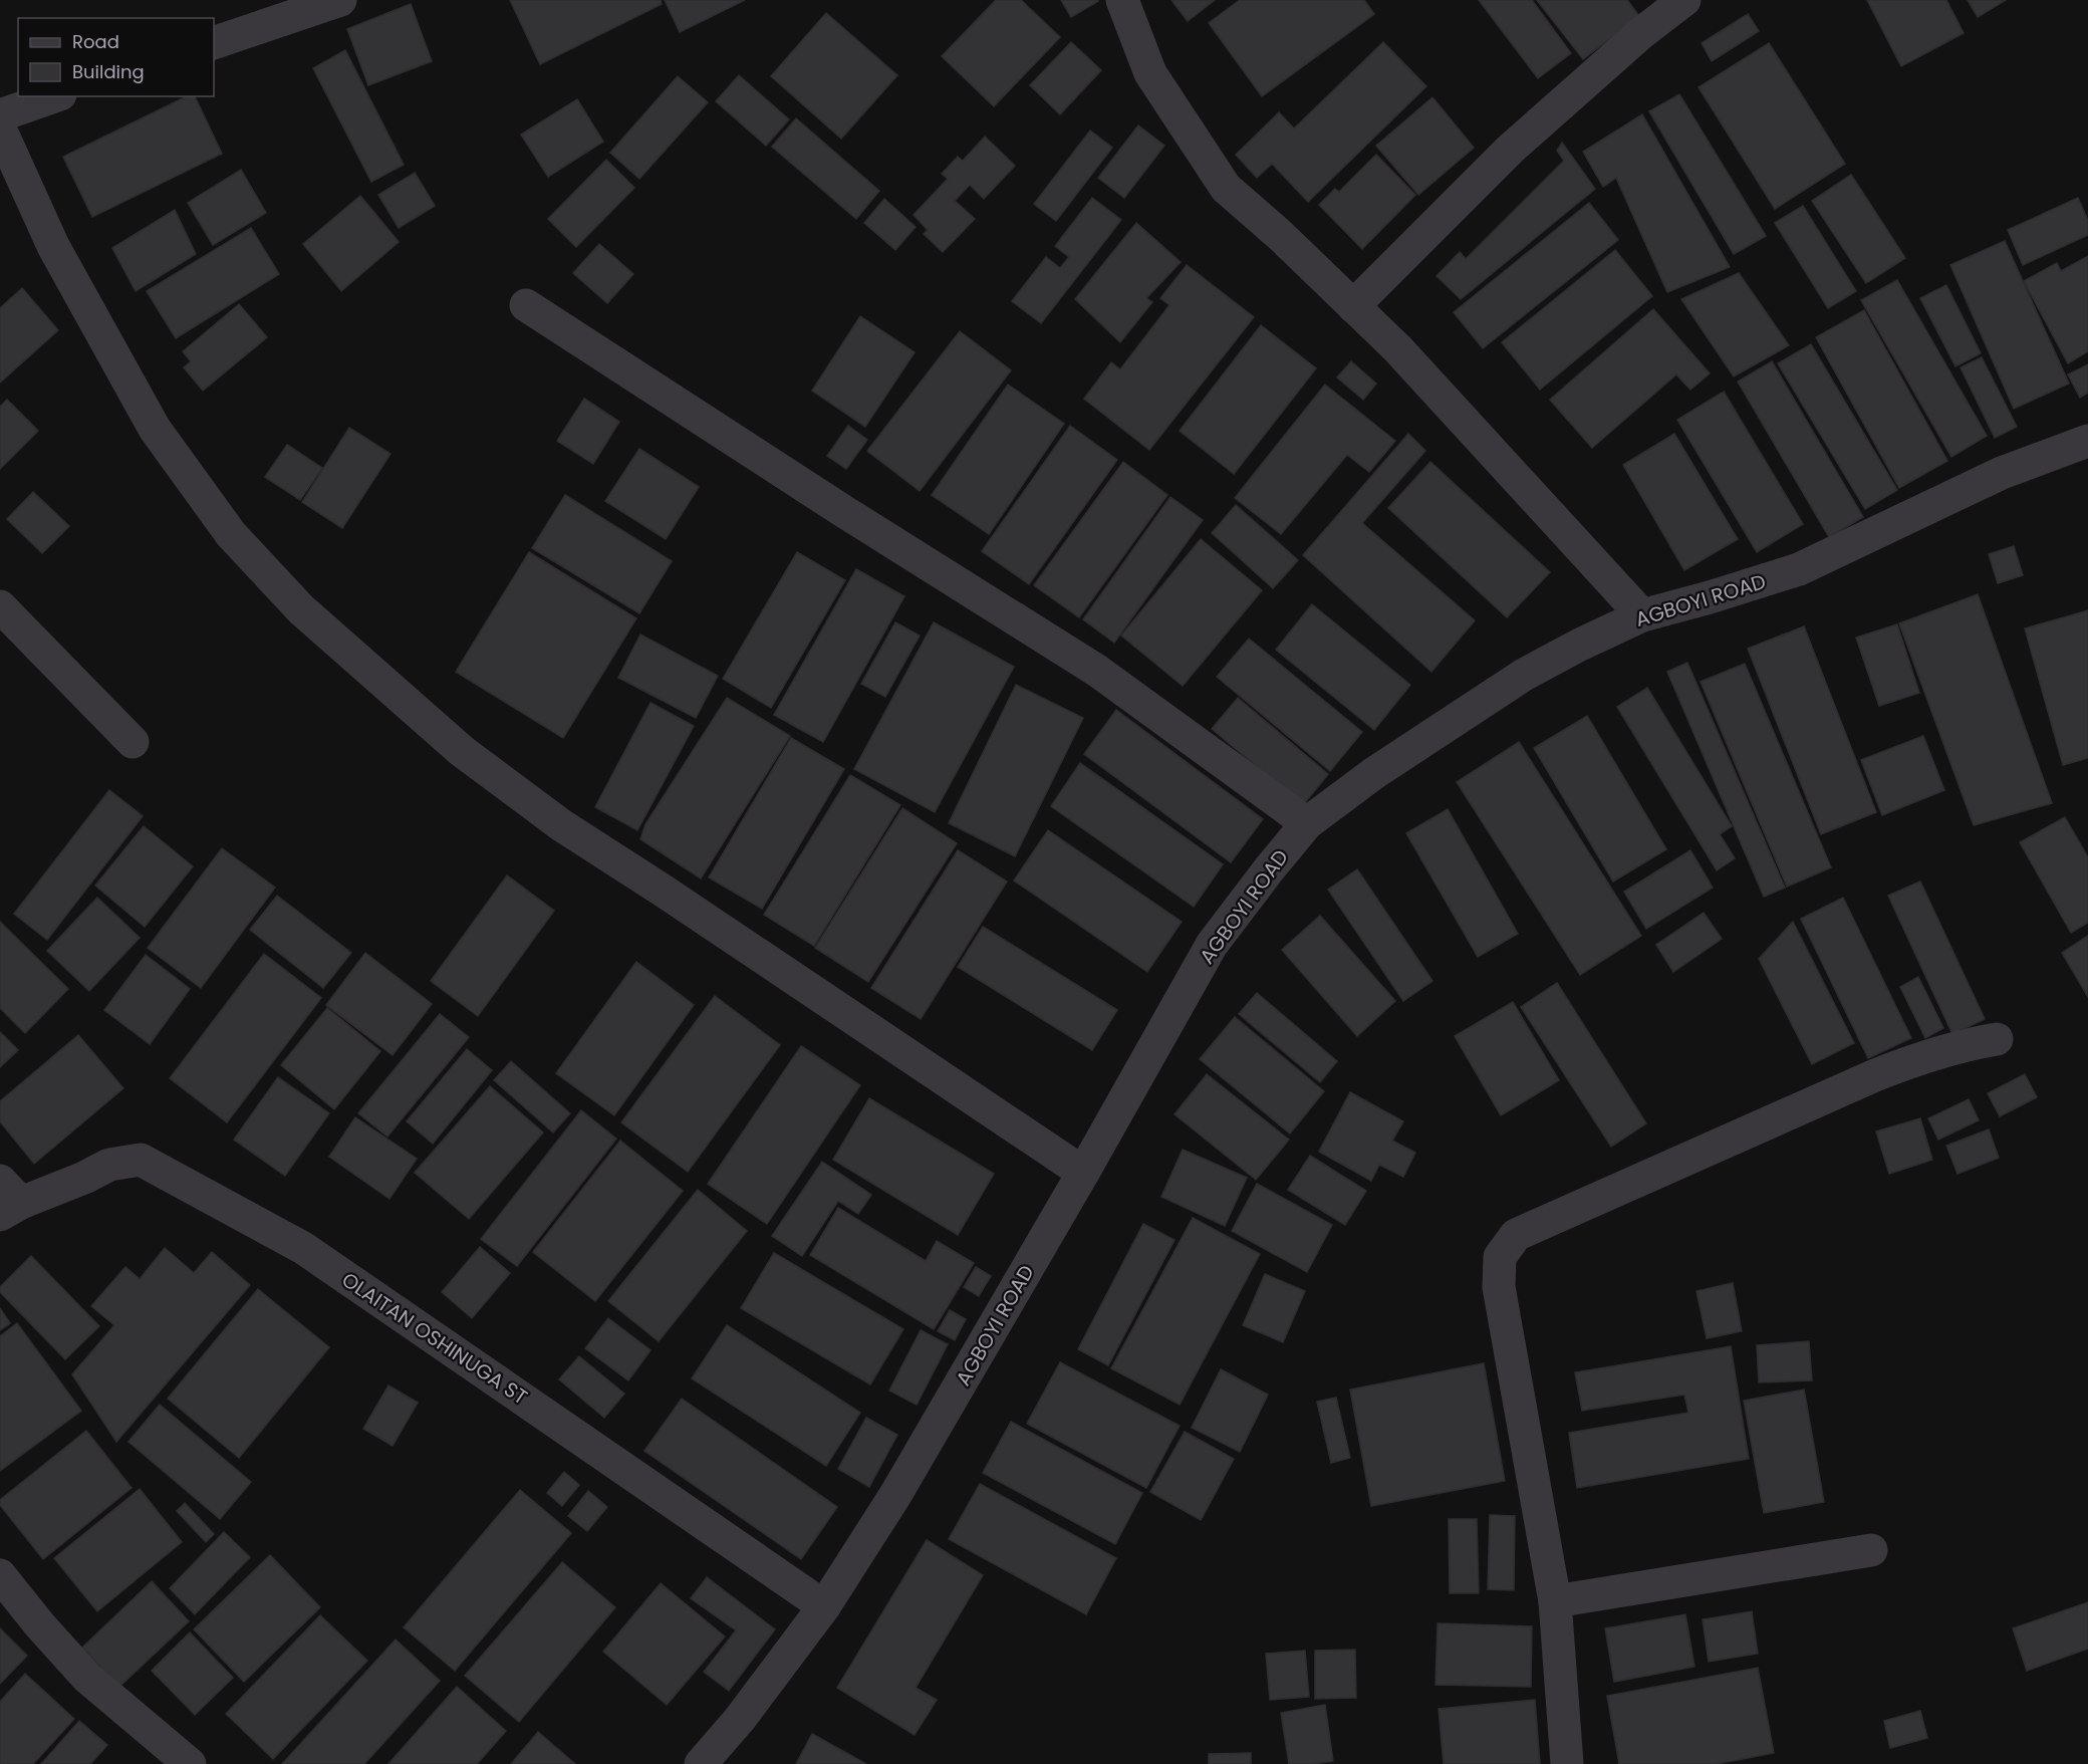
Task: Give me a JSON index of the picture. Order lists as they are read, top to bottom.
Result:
{
  "streets": {
    "street": ["AGBOYI ROAD", "OLAITAN OSHINUGA ST"]
  },
  "crossings": [
    ["AGBOYI ROAD", "OLAITAN OSHINUGA ST"]
  ],
  "legend": ["Road", "Building"]
}
